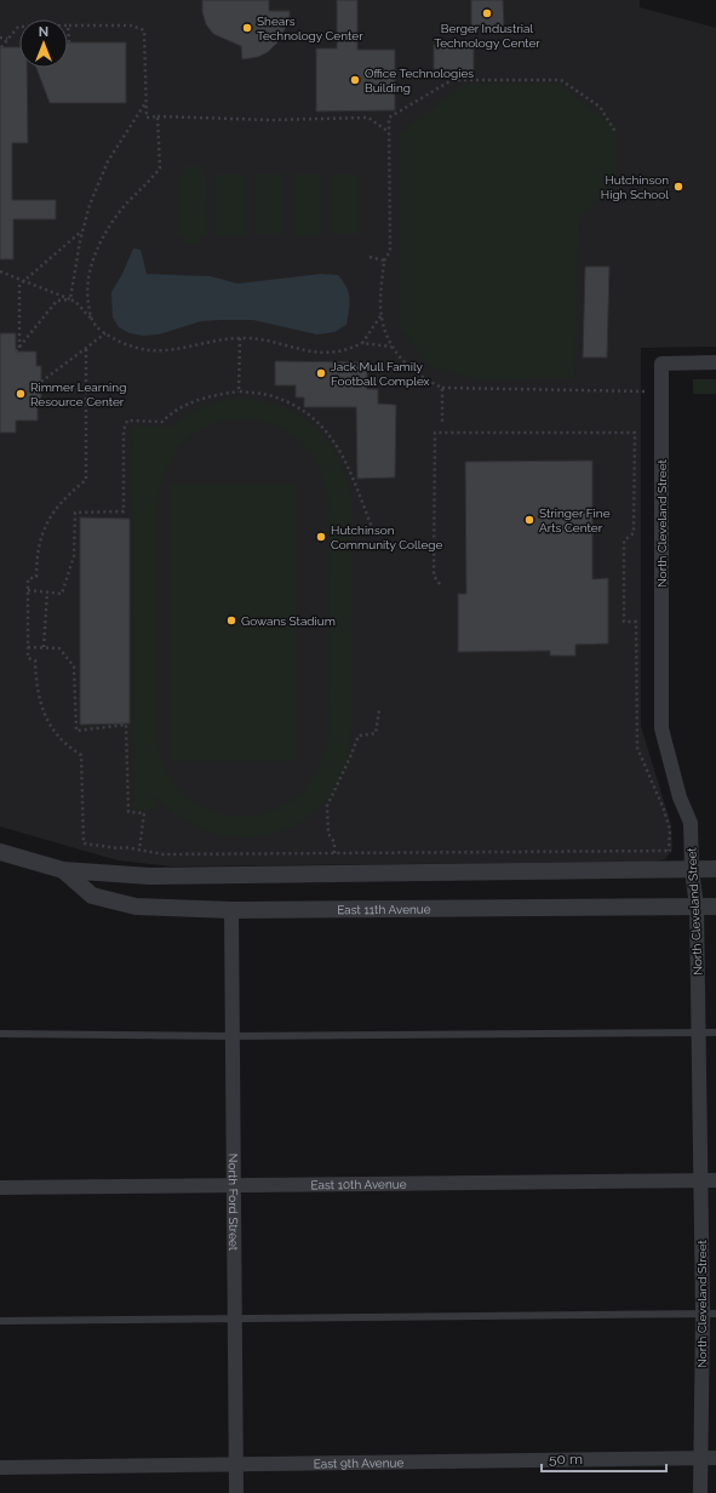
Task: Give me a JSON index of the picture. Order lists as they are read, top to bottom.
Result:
{
  "streets": {
    "street": [
      "North Cleveland Street",
      "East 11th Avenue",
      "East 10th Avenue",
      "North Ford Street",
      "East 9th Avenue"
    ]
  },
  "crossings": [
    ["North Cleveland Street", "East 11th Avenue"],
    ["North Cleveland Street", "East 10th Avenue"],
    ["North Cleveland Street", "East 9th Avenue"],
    ["East 11th Avenue", "North Ford Street"],
    ["East 10th Avenue", "North Ford Street"],
    ["North Ford Street", "East 9th Avenue"]
  ],
  "places": [
    "Berger Industrial Technology Center",
    "Shears Technology Center",
    "Office Technologies Building",
    "Hutchinson High School",
    "Jack Mull Family Football Complex",
    "Rimmer Learning Resource Center",
    "Stringer Fine Arts Center",
    "Hutchinson Community College",
    "Gowans Stadium"
  ],
  "scale_bar": "50 m",
  "north": "top"
}
